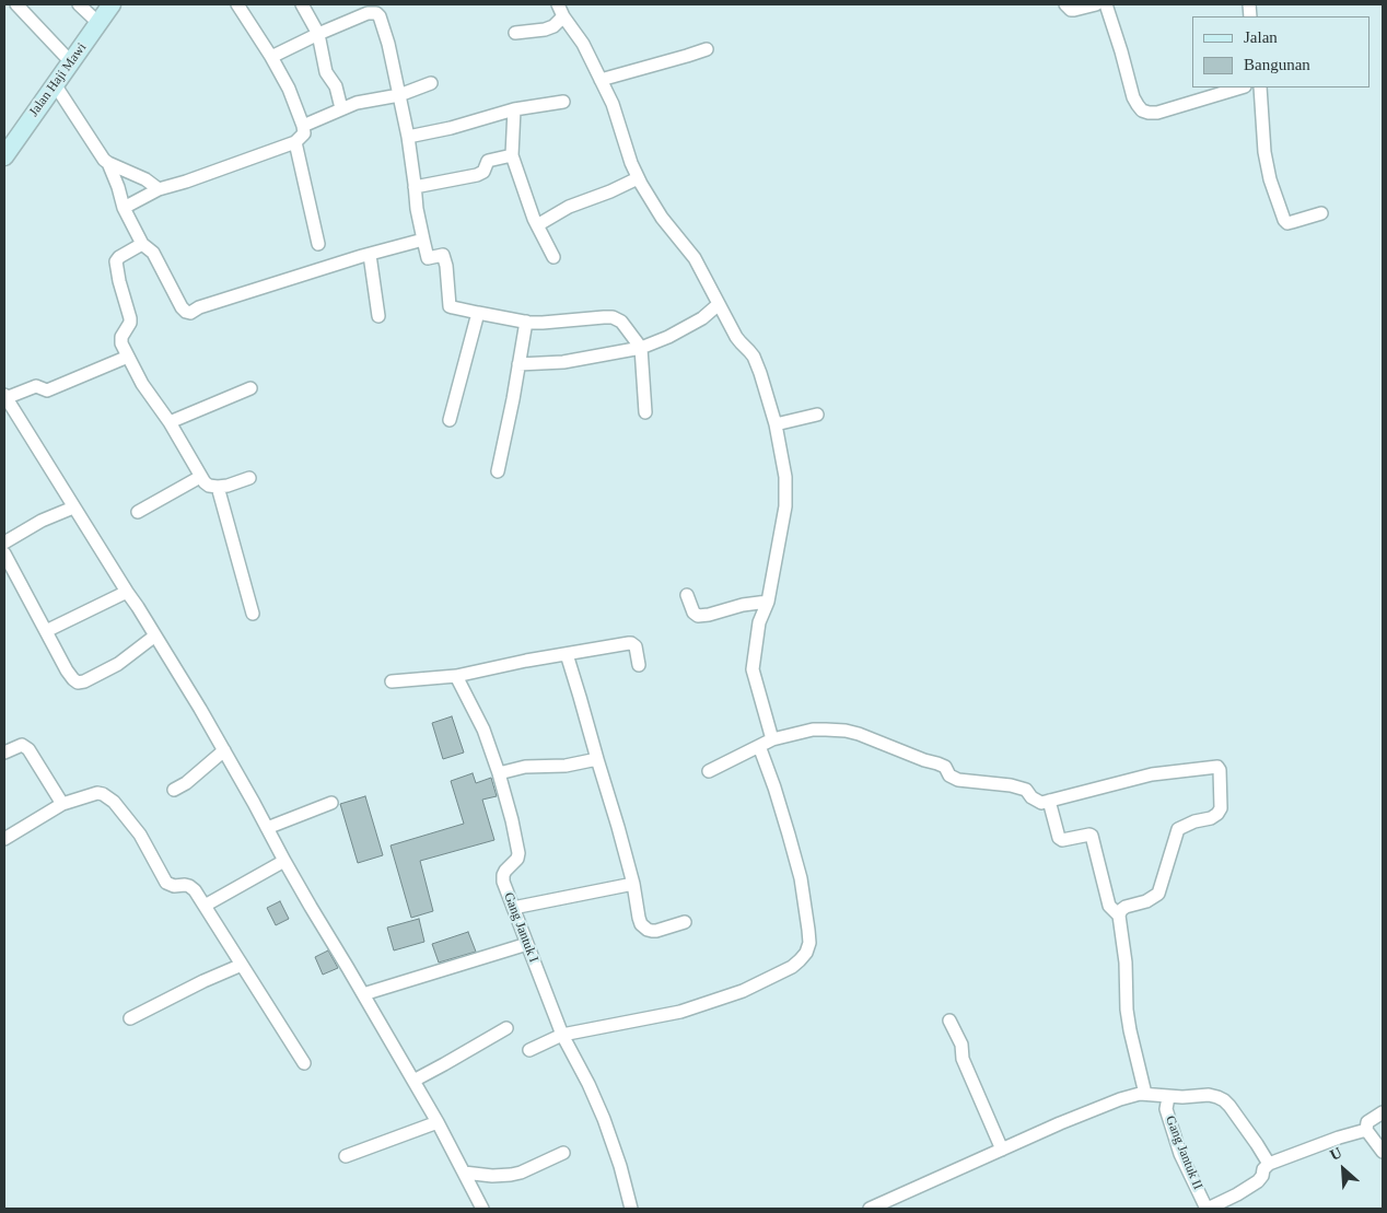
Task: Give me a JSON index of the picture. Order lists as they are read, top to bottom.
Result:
{
  "streets": {
    "street": ["Jalan Haji Mawi", "Gang Jantuk I", "Gang Jantuk II"]
  },
  "legend": ["Jalan", "Bangunan"],
  "north": "top left"
}
